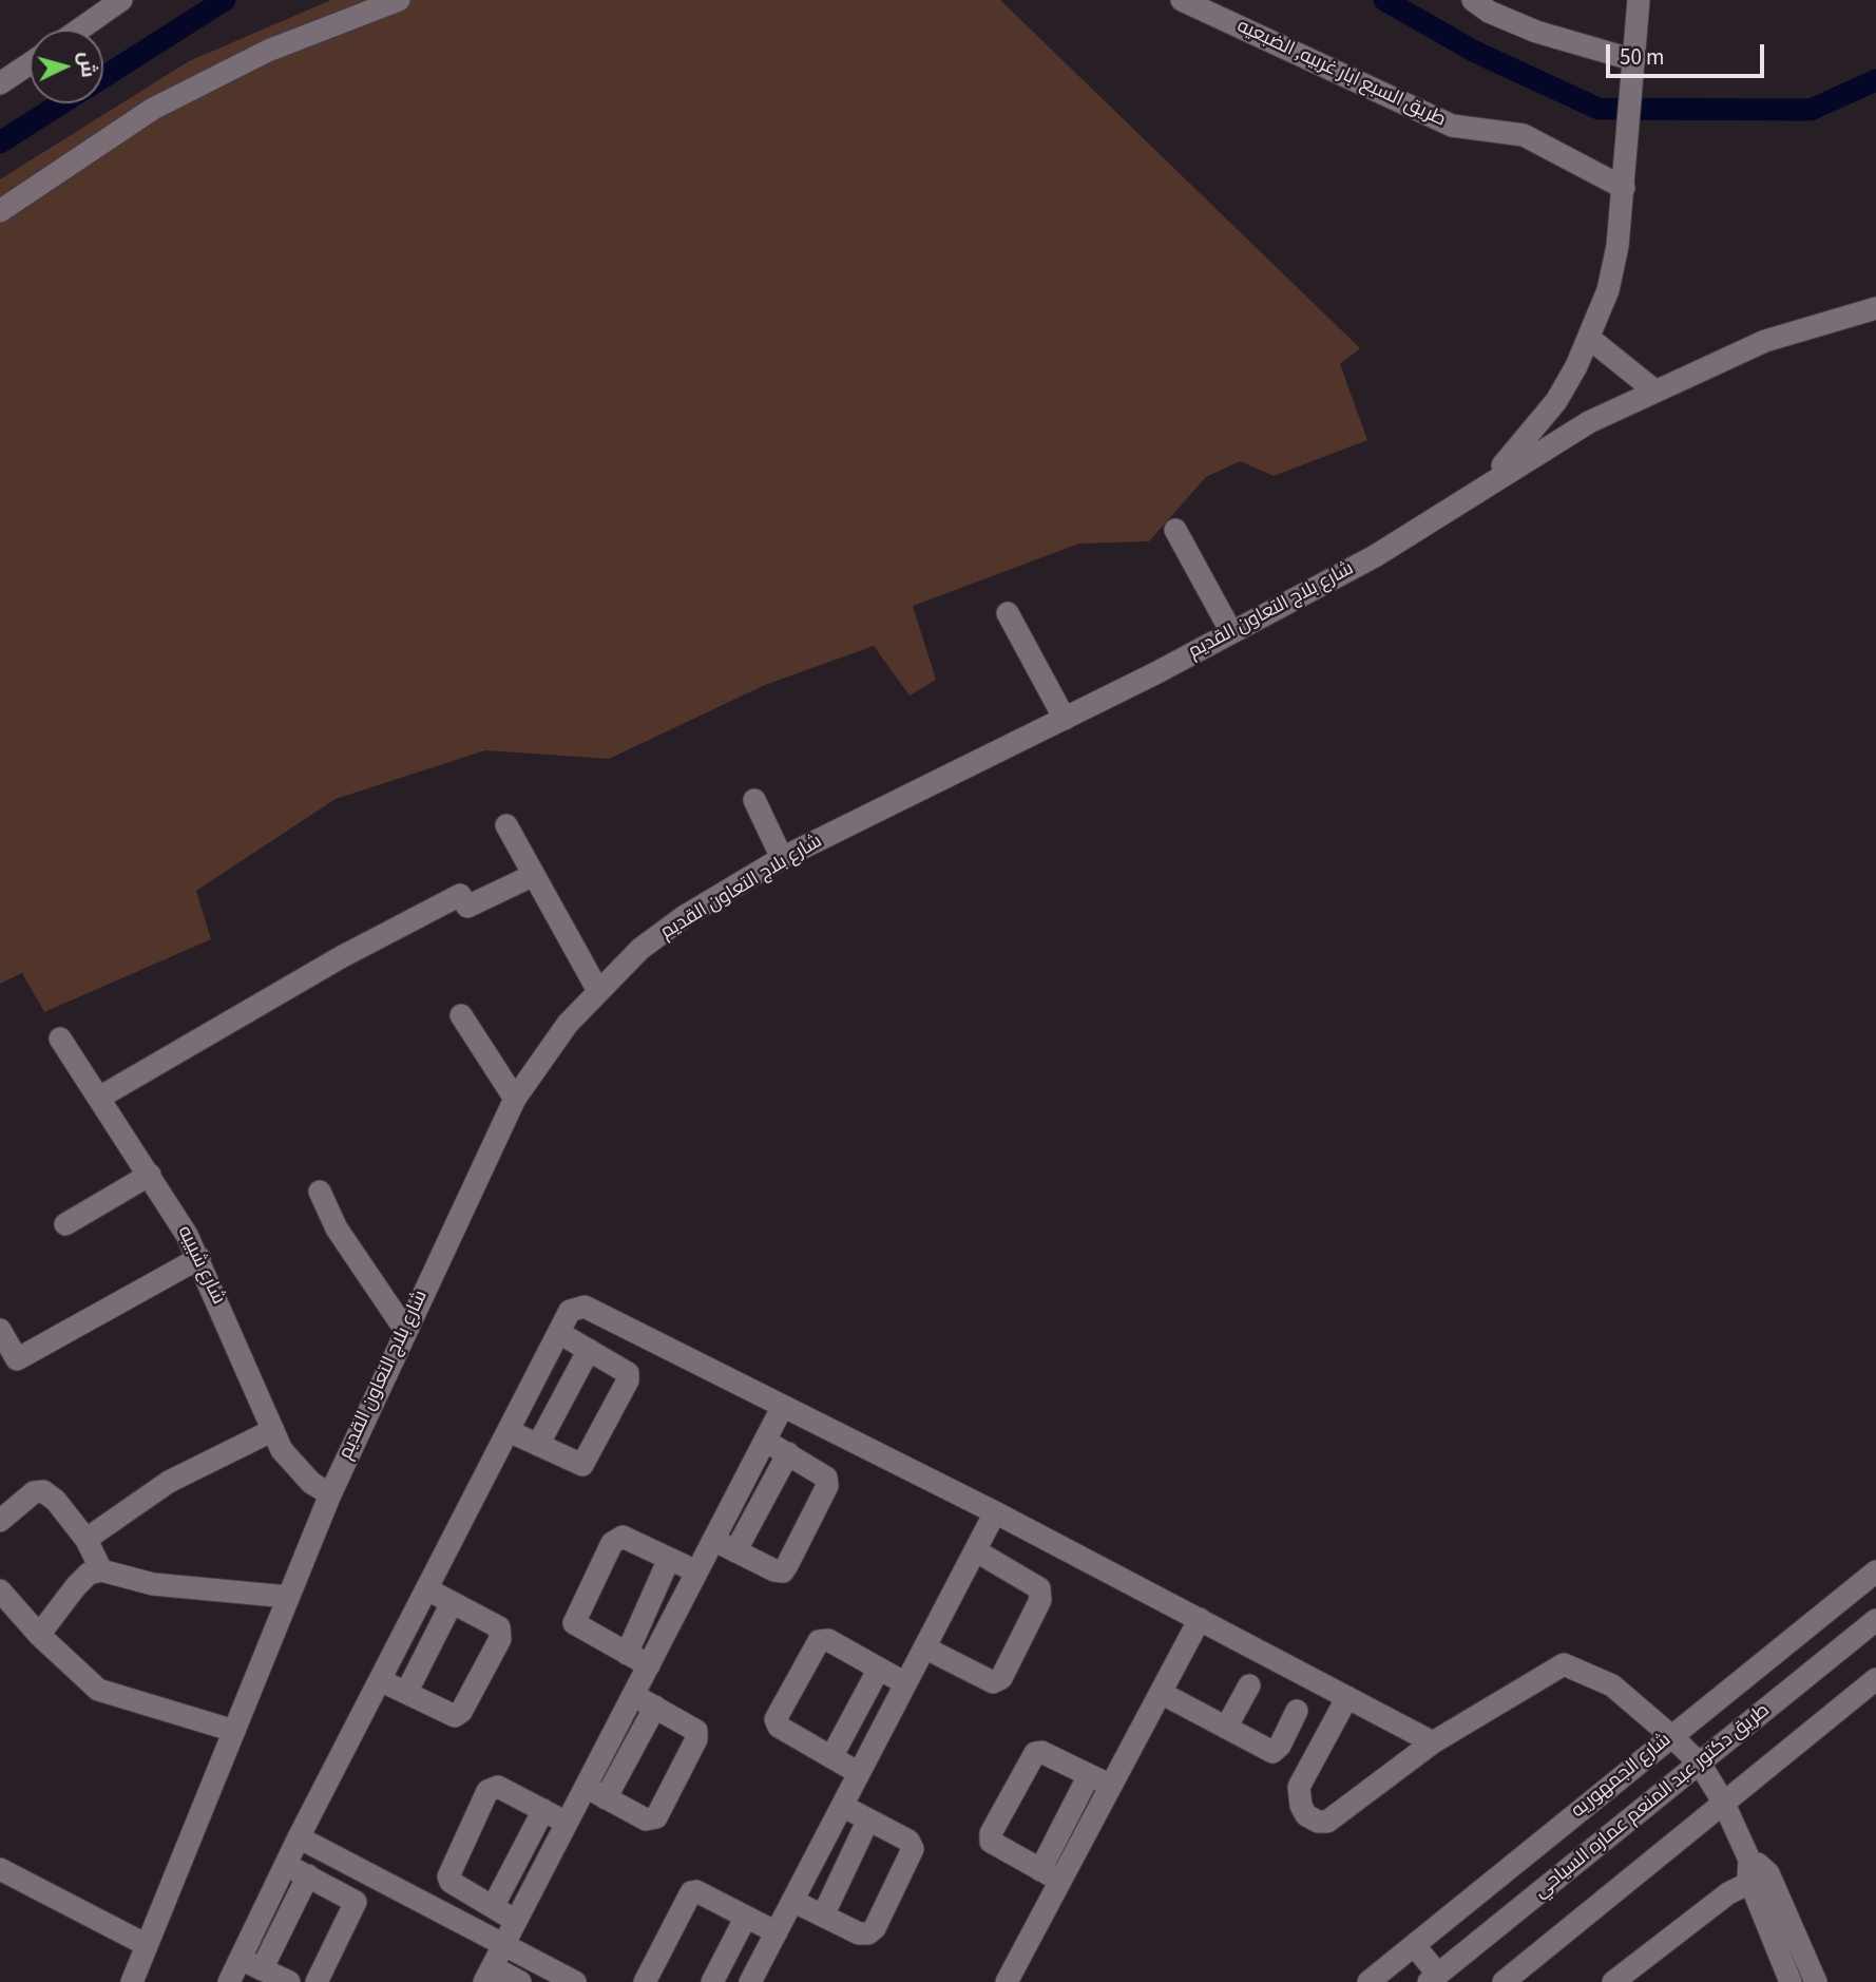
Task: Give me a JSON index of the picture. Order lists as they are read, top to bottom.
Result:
{
  "streets": {
    "street": [
      "طريق السبع ابار غربيه, الضبعيه",
      "شارع بلاج التعاون القديم",
      "شارع شبيبه",
      "شارع الجمهوريه",
      "طريق دكتور عبد المنعم عماره السياحي"
    ]
  },
  "crossings": [
    ["شارع بلاج التعاون القديم", "شارع شبيبه"]
  ],
  "scale_bar": "50 m",
  "north": "right"
}
